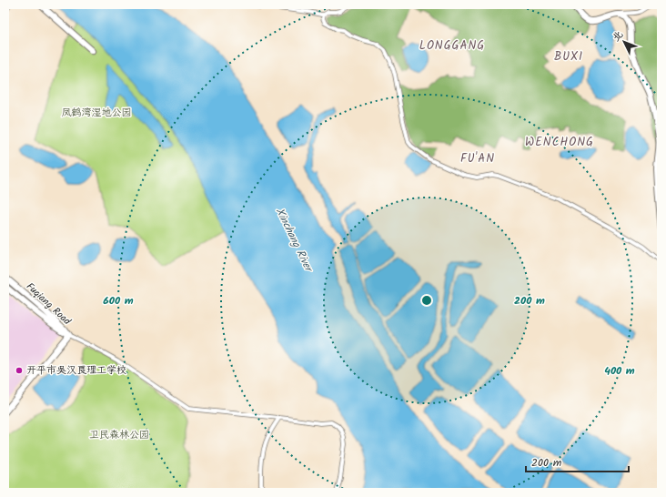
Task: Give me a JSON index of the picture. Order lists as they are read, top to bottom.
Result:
{
  "streets": {
    "street": ["Fuqiang Road"]
  },
  "districts": [
    "LONGGANG",
    "BUXI",
    "WENCHONG",
    "FU'AN"
  ],
  "water": ["Xinchang River"],
  "parks": ["凤鹤湾湿地公园", "卫民森林公园"],
  "places": ["开平市吴汉良理工学校"],
  "scale_bar": "200 m",
  "north": "top left",
  "rings": ["200 m", "600 m", "400 m"]
}
